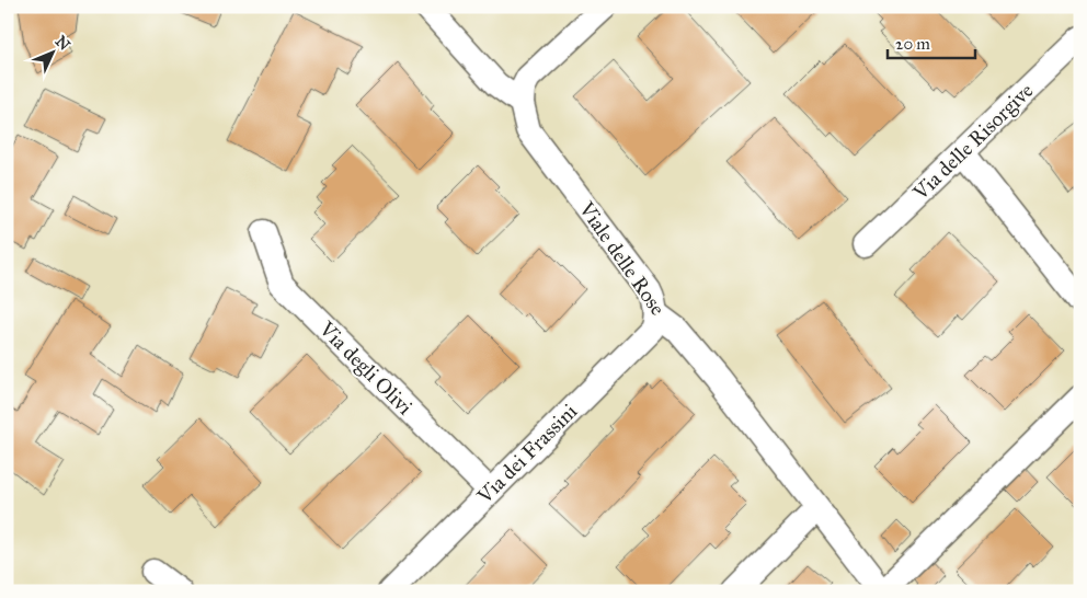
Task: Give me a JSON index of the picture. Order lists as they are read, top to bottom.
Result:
{
  "streets": {
    "street": [
      "Via delle Risorgive",
      "Viale delle Rose",
      "Via degli Olivi",
      "Via dei Frassini"
    ]
  },
  "crossings": [
    ["Viale delle Rose", "Via dei Frassini"],
    ["Via degli Olivi", "Via dei Frassini"]
  ],
  "scale_bar": "20 m",
  "north": "top right"
}
